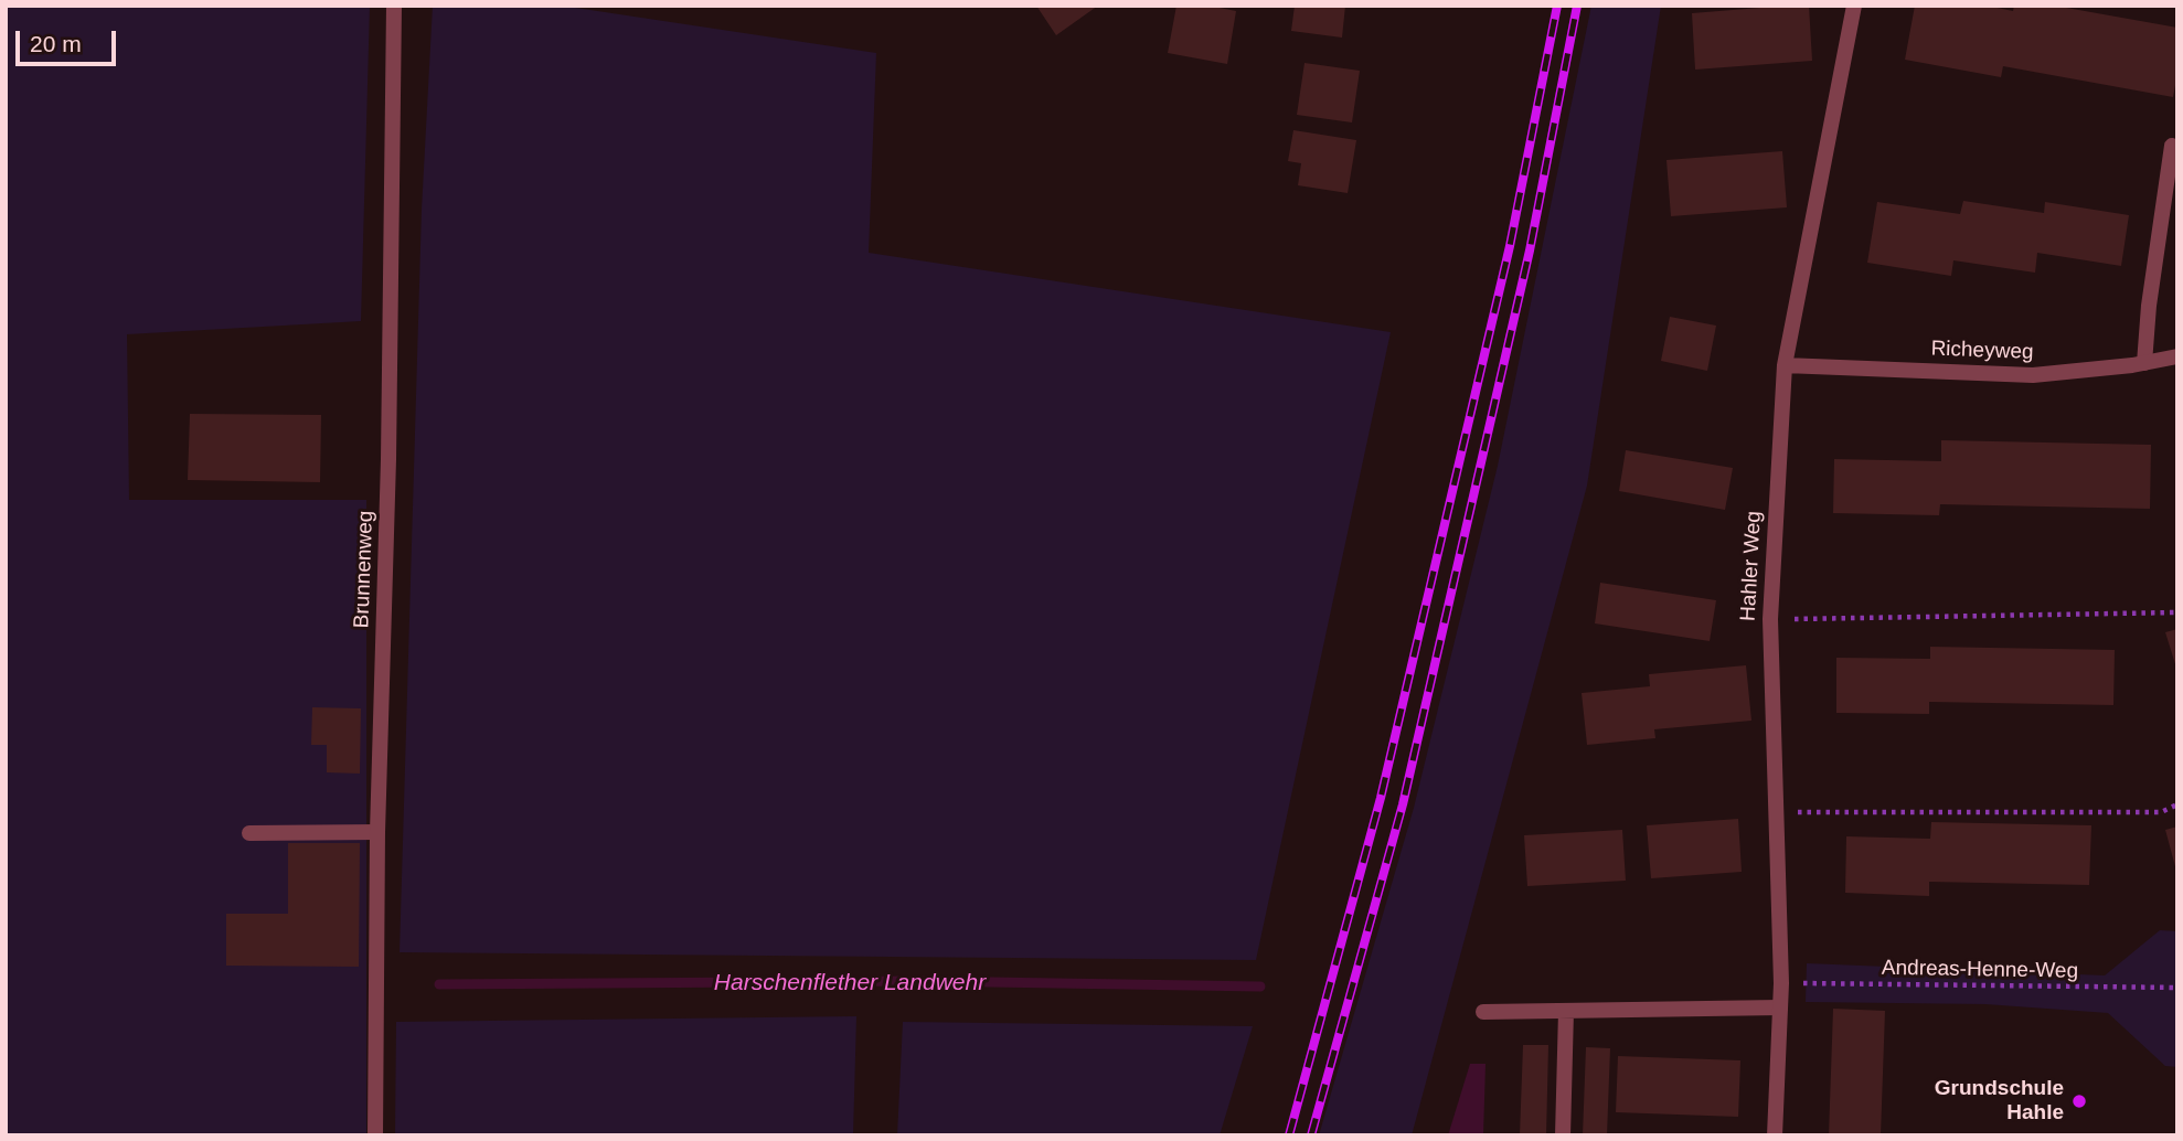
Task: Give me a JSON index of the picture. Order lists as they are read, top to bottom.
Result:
{
  "streets": {
    "street": ["Richeyweg", "Hahler Weg", "Brunnenweg"],
    "path": ["Andreas-Henne-Weg"]
  },
  "crossings": [
    ["Richeyweg", "Hahler Weg"],
    ["Hahler Weg", "Andreas-Henne-Weg"]
  ],
  "water": ["Harschenflether Landwehr"],
  "places": ["Grundschule Hahle"],
  "scale_bar": "20 m"
}
